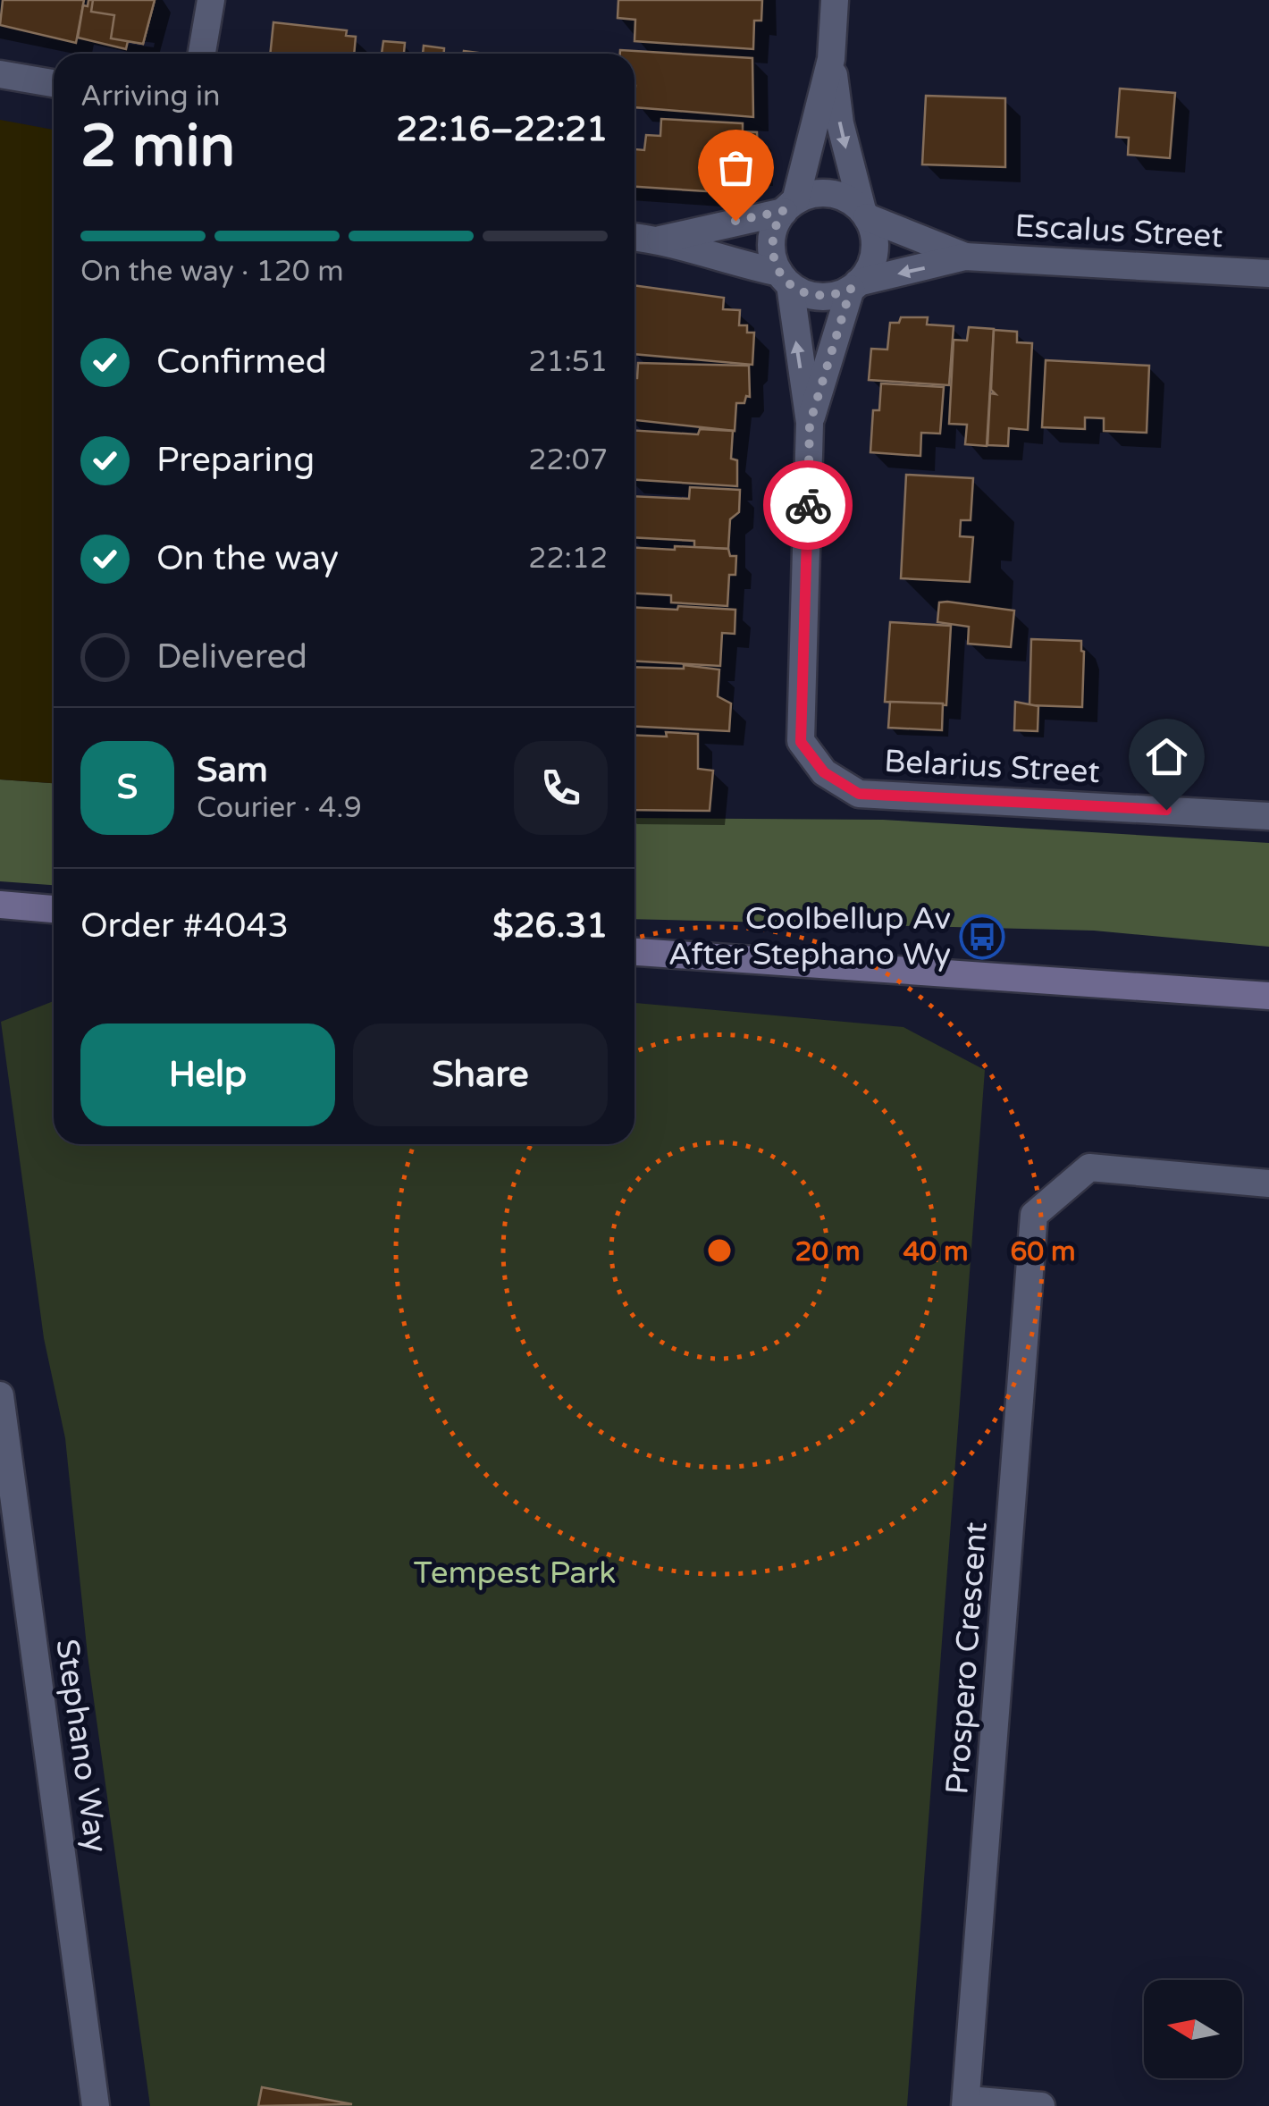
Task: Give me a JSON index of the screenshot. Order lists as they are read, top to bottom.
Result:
{
  "streets": {
    "street": [
      "Escalus Street",
      "Belarius Street",
      "Prospero Crescent",
      "Stephano Way"
    ]
  },
  "parks": ["Tempest Park"],
  "places": {
    "bus stop": ["Coolbellup Av After Stephano Wy"]
  },
  "north": "left",
  "page": {
    "heading": ["2 min", "Arriving in", "22:16–22:21"],
    "panel": [
      "Sam",
      "Courier · 4.9",
      "Order #4043",
      "$26.31"
    ],
    "bar": "On the way · 120 m",
    "list": [
      ["Confirmed", "21:51"],
      ["Preparing", "22:07"],
      ["On the way", "22:12"],
      "Delivered"
    ],
    "round": "S",
    "buttons": ["Help", "Share"]
  },
  "rings": ["20 m", "40 m", "60 m"]
}
